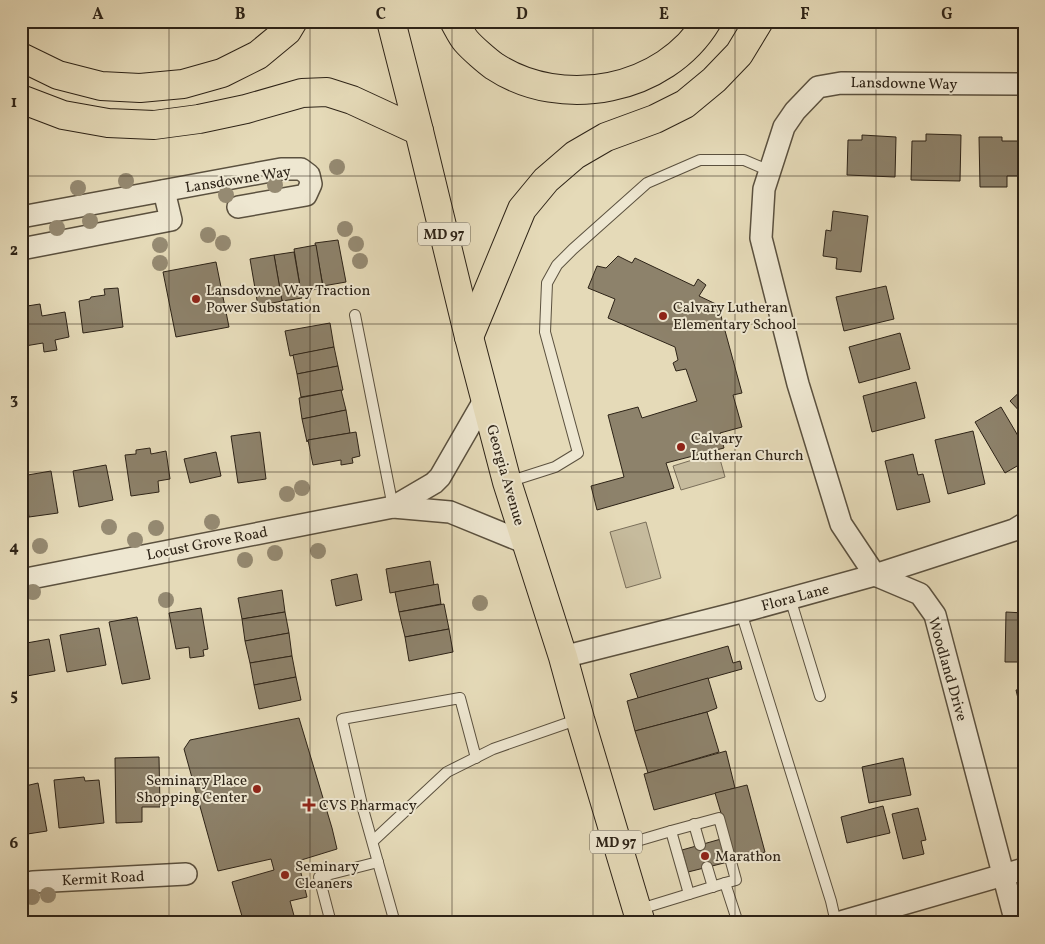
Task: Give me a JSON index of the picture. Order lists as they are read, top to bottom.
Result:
{
  "streets": {
    "main road": ["MD 97", "Georgia Avenue"],
    "street": [
      "Lansdowne Way",
      "Locust Grove Road",
      "Flora Lane",
      "Woodland Drive",
      "Kermit Road"
    ]
  },
  "crossings": [
    ["Georgia Avenue", "Locust Grove Road"],
    ["Georgia Avenue", "Flora Lane"],
    ["Flora Lane", "Woodland Drive"]
  ],
  "places": {
    "other": [
      "Lansdowne Way Traction Power Substation",
      "Calvary Lutheran Elementary School",
      "Calvary Lutheran Church",
      "Seminary Place Shopping Center",
      "Marathon",
      "Seminary Cleaners"
    ],
    "health": ["CVS Pharmacy"]
  },
  "grid": {
    "columns": [
      "A",
      "B",
      "C",
      "D",
      "E",
      "F",
      "G"
    ],
    "rows": [
      "1",
      "2",
      "3",
      "4",
      "5",
      "6"
    ]
  }
}
